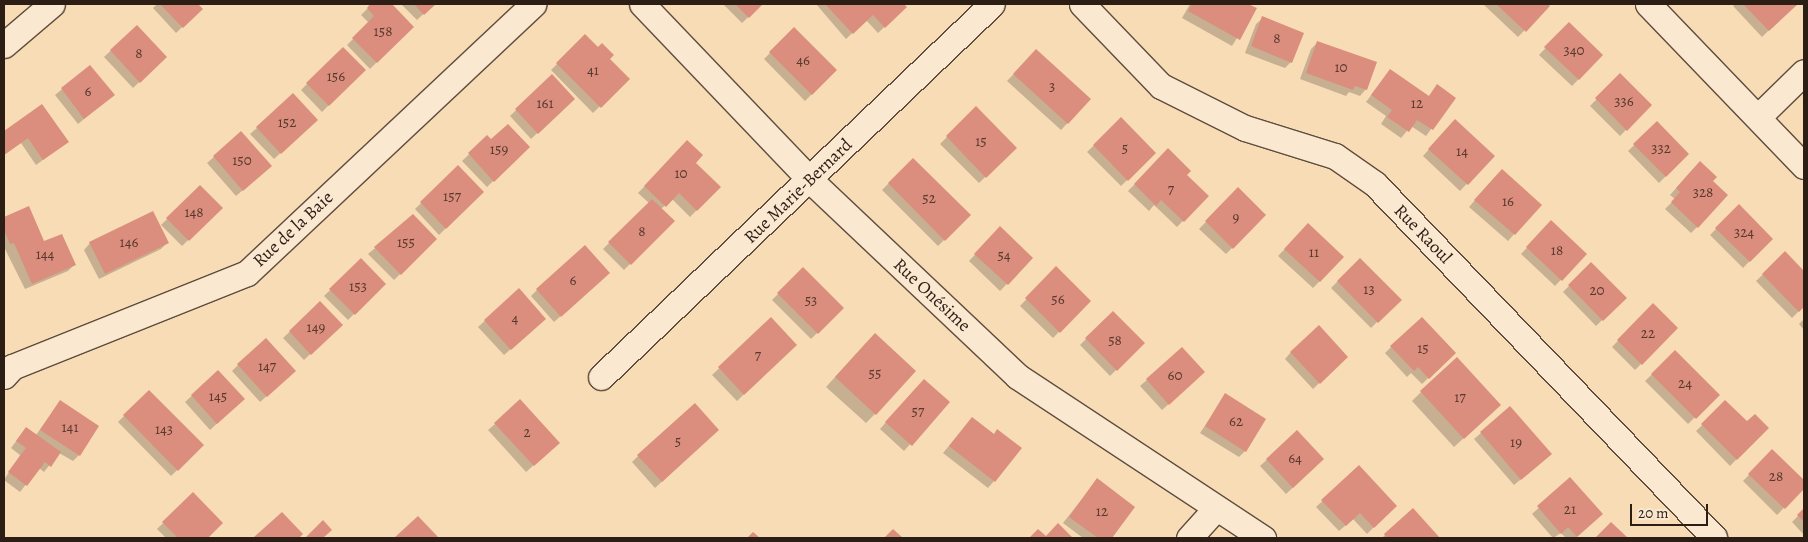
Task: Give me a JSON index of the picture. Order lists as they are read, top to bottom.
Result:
{
  "streets": {
    "street": [
      "Rue Marie-Bernard",
      "Rue de la Baie",
      "Rue Raoul",
      "Rue Onésime"
    ]
  },
  "crossings": [
    ["Rue Marie-Bernard", "Rue Onésime"]
  ],
  "house_numbers": [
    "158",
    "8",
    "340",
    "8",
    "46",
    "10",
    "41",
    "156",
    "3",
    "6",
    "336",
    "161",
    "12",
    "152",
    "15",
    "5",
    "332",
    "159",
    "14",
    "150",
    "10",
    "7",
    "328",
    "157",
    "52",
    "16",
    "148",
    "9",
    "8",
    "324",
    "146",
    "155",
    "18",
    "11",
    "144",
    "54",
    "6",
    "153",
    "13",
    "20",
    "56",
    "53",
    "4",
    "149",
    "22",
    "58",
    "15",
    "7",
    "147",
    "55",
    "60",
    "24",
    "145",
    "17",
    "57",
    "62",
    "141",
    "143",
    "2",
    "5",
    "19",
    "64",
    "28",
    "21",
    "12"
  ],
  "scale_bar": "20 m"
}
